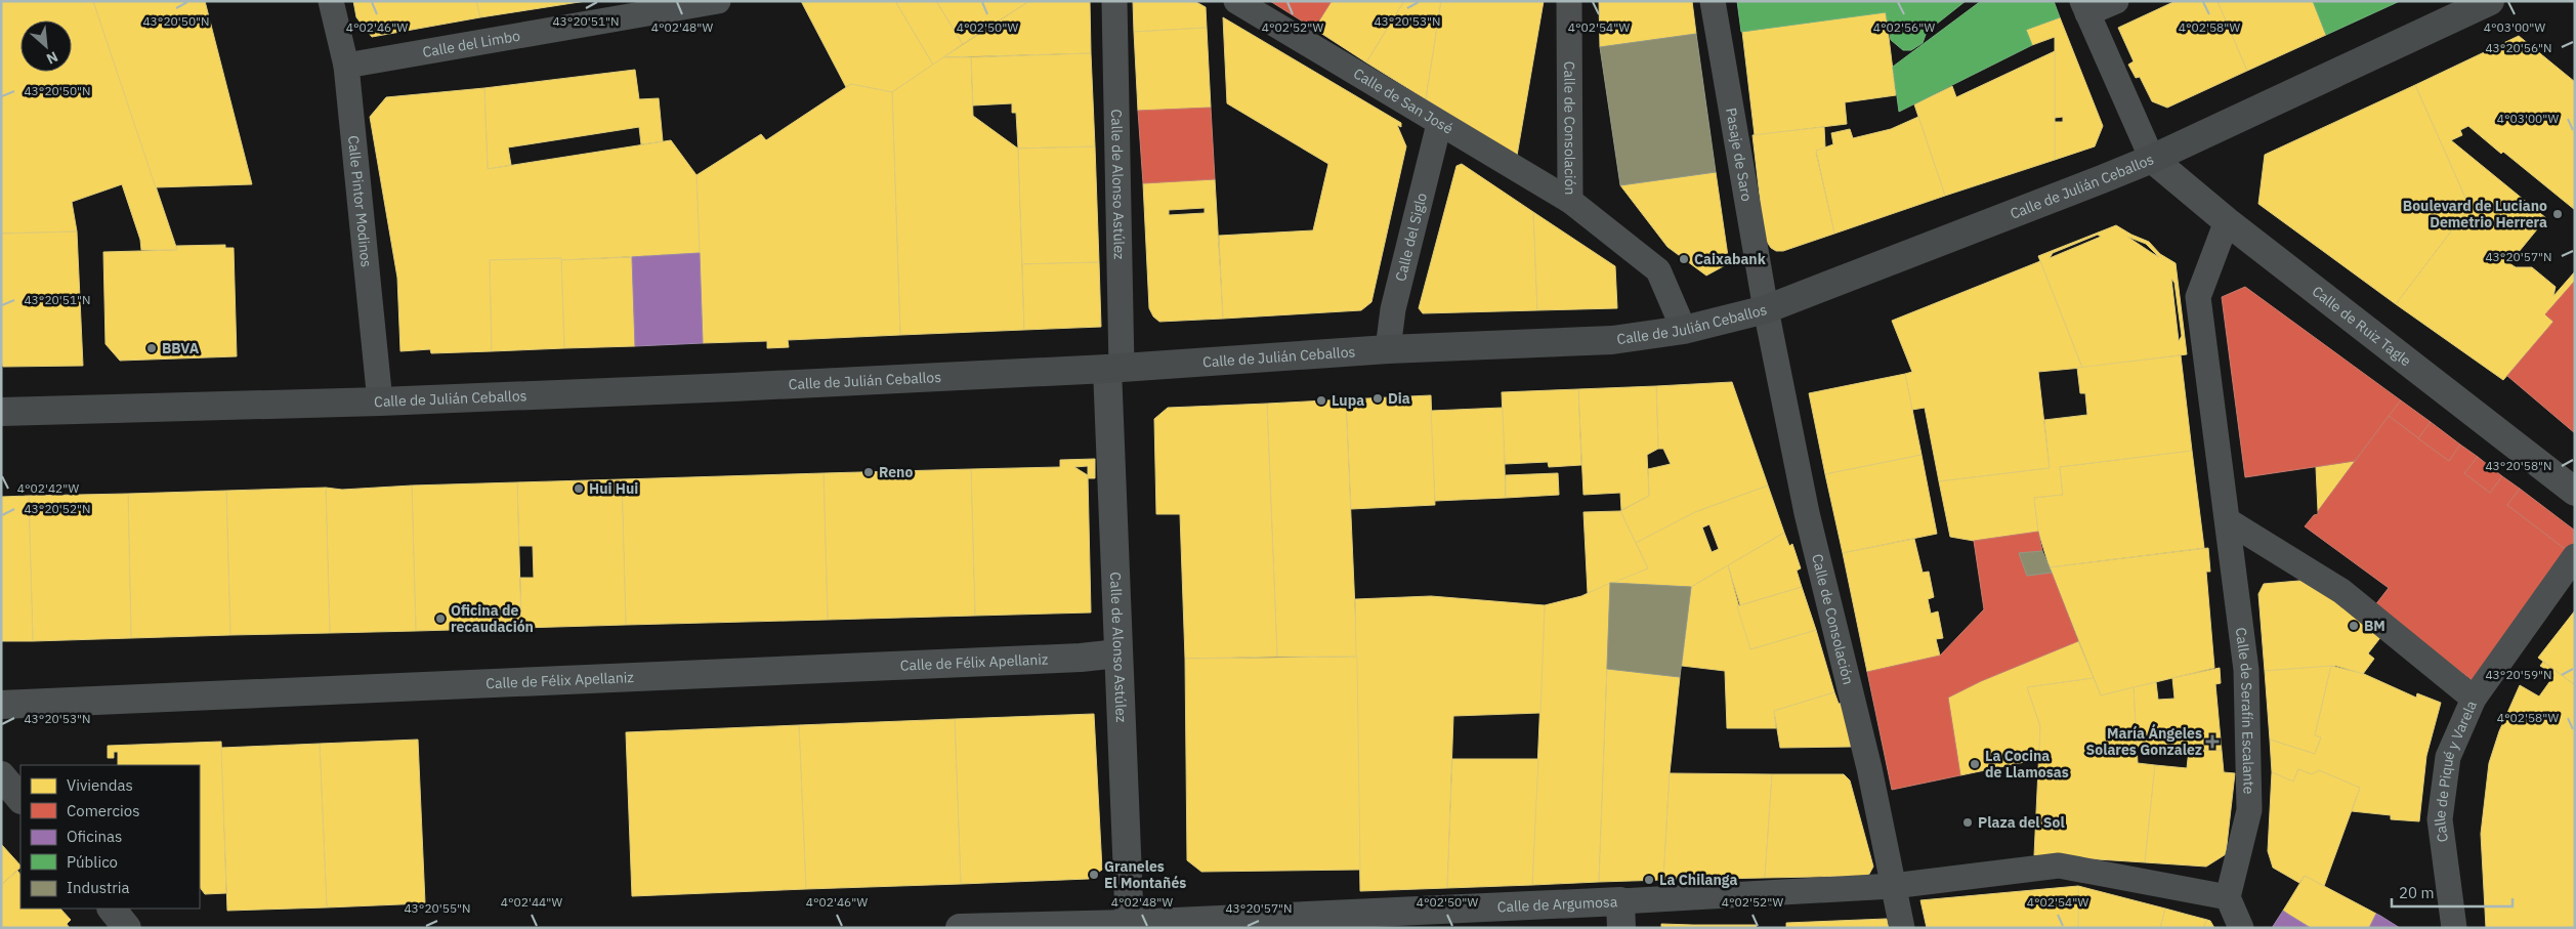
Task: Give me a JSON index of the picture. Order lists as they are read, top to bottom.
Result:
{
  "streets": {
    "highway": ["Calle de Julián Ceballos"],
    "street": [
      "Calle del Limbo",
      "Calle de San José",
      "Calle de Consolación",
      "Pasaje de Saro",
      "Calle de Alonso Astúlez",
      "Calle Pintor Modinos",
      "Calle del Siglo",
      "Calle de Ruiz Tagle",
      "Calle de Félix Apellaniz",
      "Calle de Serafín Escalante",
      "Calle de Piqué y Varela",
      "Calle de Argumosa"
    ]
  },
  "crossings": [
    ["Calle del Limbo", "Calle Pintor Modinos"],
    ["Calle de San José", "Calle de Consolación"],
    ["Calle de San José", "Calle del Siglo"],
    ["Calle de Consolación", "Pasaje de Saro"],
    ["Calle de Consolación", "Calle de Julián Ceballos"],
    ["Calle de Consolación", "Calle de Argumosa"],
    ["Pasaje de Saro", "Calle de Julián Ceballos"],
    ["Calle de Alonso Astúlez", "Calle de Julián Ceballos"],
    ["Calle de Alonso Astúlez", "Calle de Félix Apellaniz"],
    ["Calle de Alonso Astúlez", "Calle de Argumosa"],
    ["Calle de Julián Ceballos", "Calle Pintor Modinos"],
    ["Calle de Julián Ceballos", "Calle del Siglo"],
    ["Calle de Julián Ceballos", "Calle de Ruiz Tagle"],
    ["Calle de Ruiz Tagle", "Calle de Serafín Escalante"]
  ],
  "places": {
    "other": [
      "Boulevard de Luciano Demetrio Herrera",
      "Caixabank",
      "BBVA",
      "Dia",
      "Lupa",
      "Reno",
      "Hui Hui",
      "Oficina de recaudación",
      "BM",
      "La Cocina de Llamosas",
      "Plaza del Sol",
      "Graneles El Montañés",
      "La Chilanga"
    ],
    "health": ["María Ángeles Solares Gonzalez"]
  },
  "legend": [
    "Viviendas",
    "Comercios",
    "Oficinas",
    "Público",
    "Industria"
  ],
  "scale_bar": "20 m",
  "north": "bottom right",
  "coordinates": [
    "43°20'50\"N",
    "43°20'51\"N",
    "43°20'53\"N",
    "4°02'46\"W",
    "4°02'48\"W",
    "4°02'50\"W",
    "4°02'52\"W",
    "4°02'54\"W",
    "4°02'56\"W",
    "4°02'58\"W",
    "4°03'00\"W",
    "43°20'56\"N",
    "43°20'57\"N",
    "43°20'58\"N",
    "4°02'42\"W",
    "43°20'52\"N",
    "43°20'59\"N",
    "4°02'44\"W",
    "43°20'55\"N"
  ]
}
